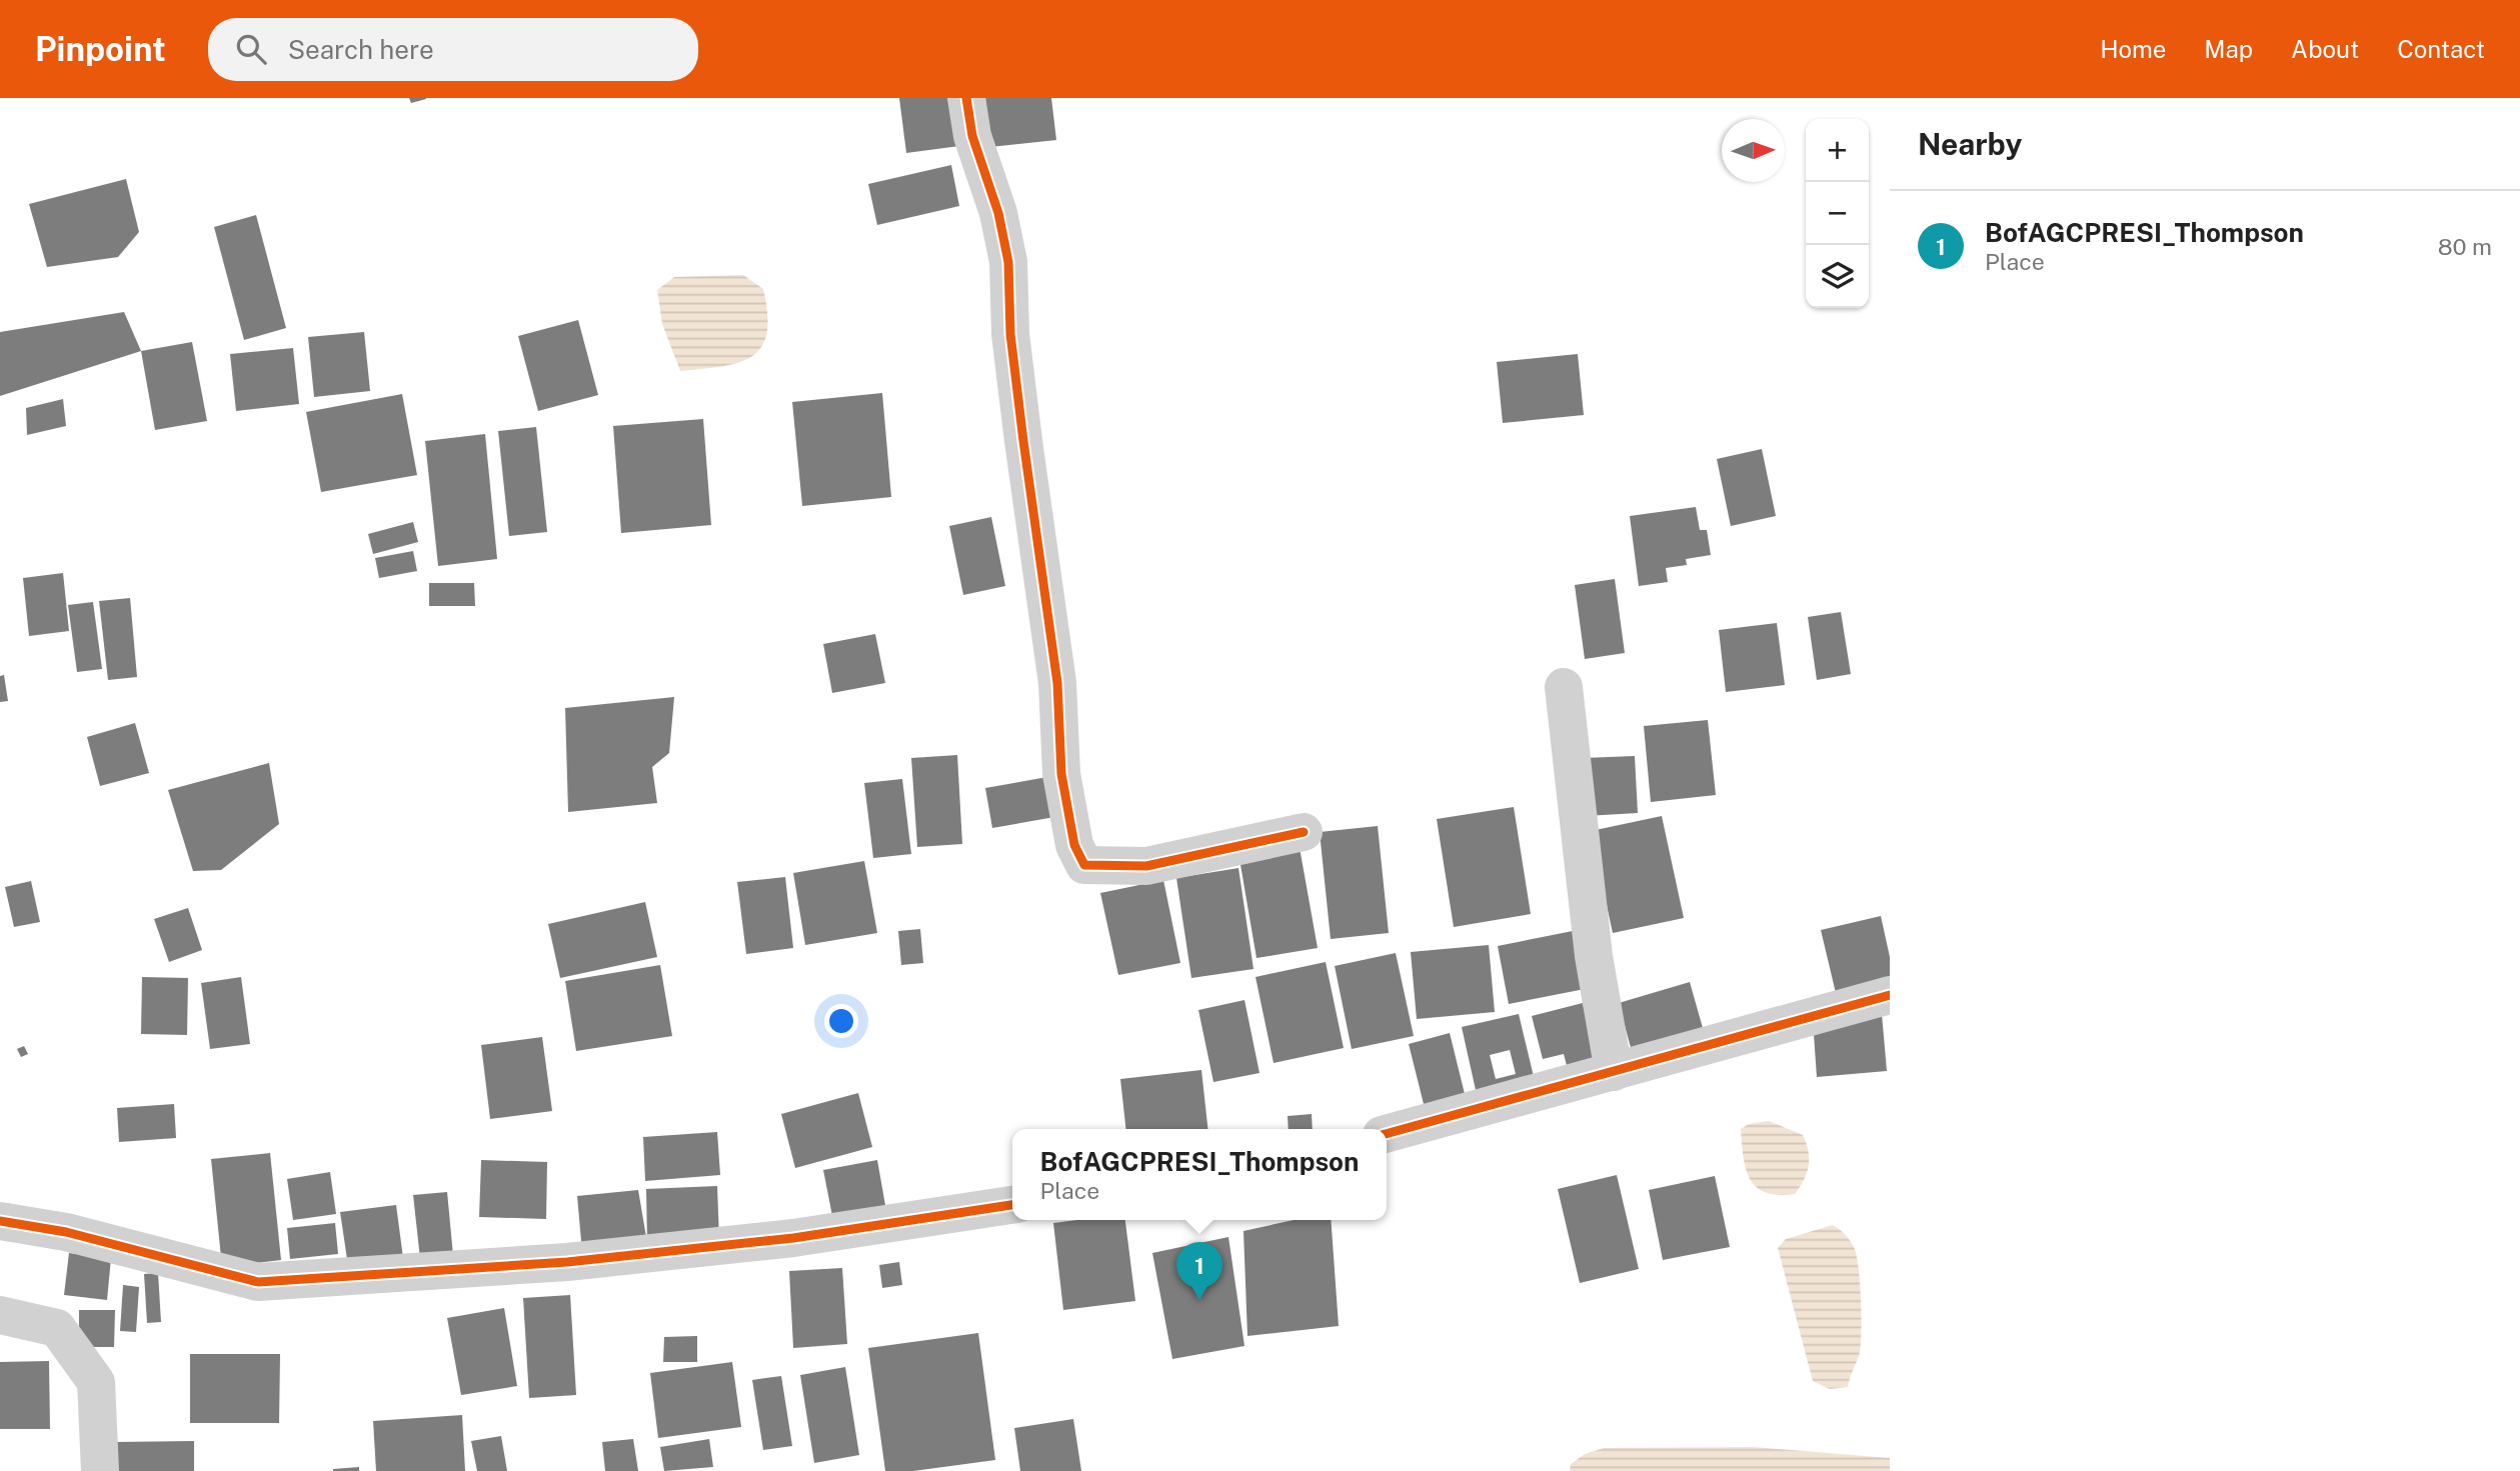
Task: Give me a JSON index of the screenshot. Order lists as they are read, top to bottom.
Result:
{
  "north": "right",
  "page": {
    "header": "Pinpoint",
    "search": "Search here",
    "nav": [
      "Home",
      "Map",
      "About",
      "Contact"
    ],
    "heading": "Nearby",
    "map_buttons": ["+", "−"],
    "list": [
      {
        "mark": "1",
        "name": "BofAGCPRESI_Thompson",
        "note": "Place",
        "value": "80 m"
      }
    ],
    "popup": ["BofAGCPRESI_Thompson", "Place"],
    "pins": "1"
  }
}
